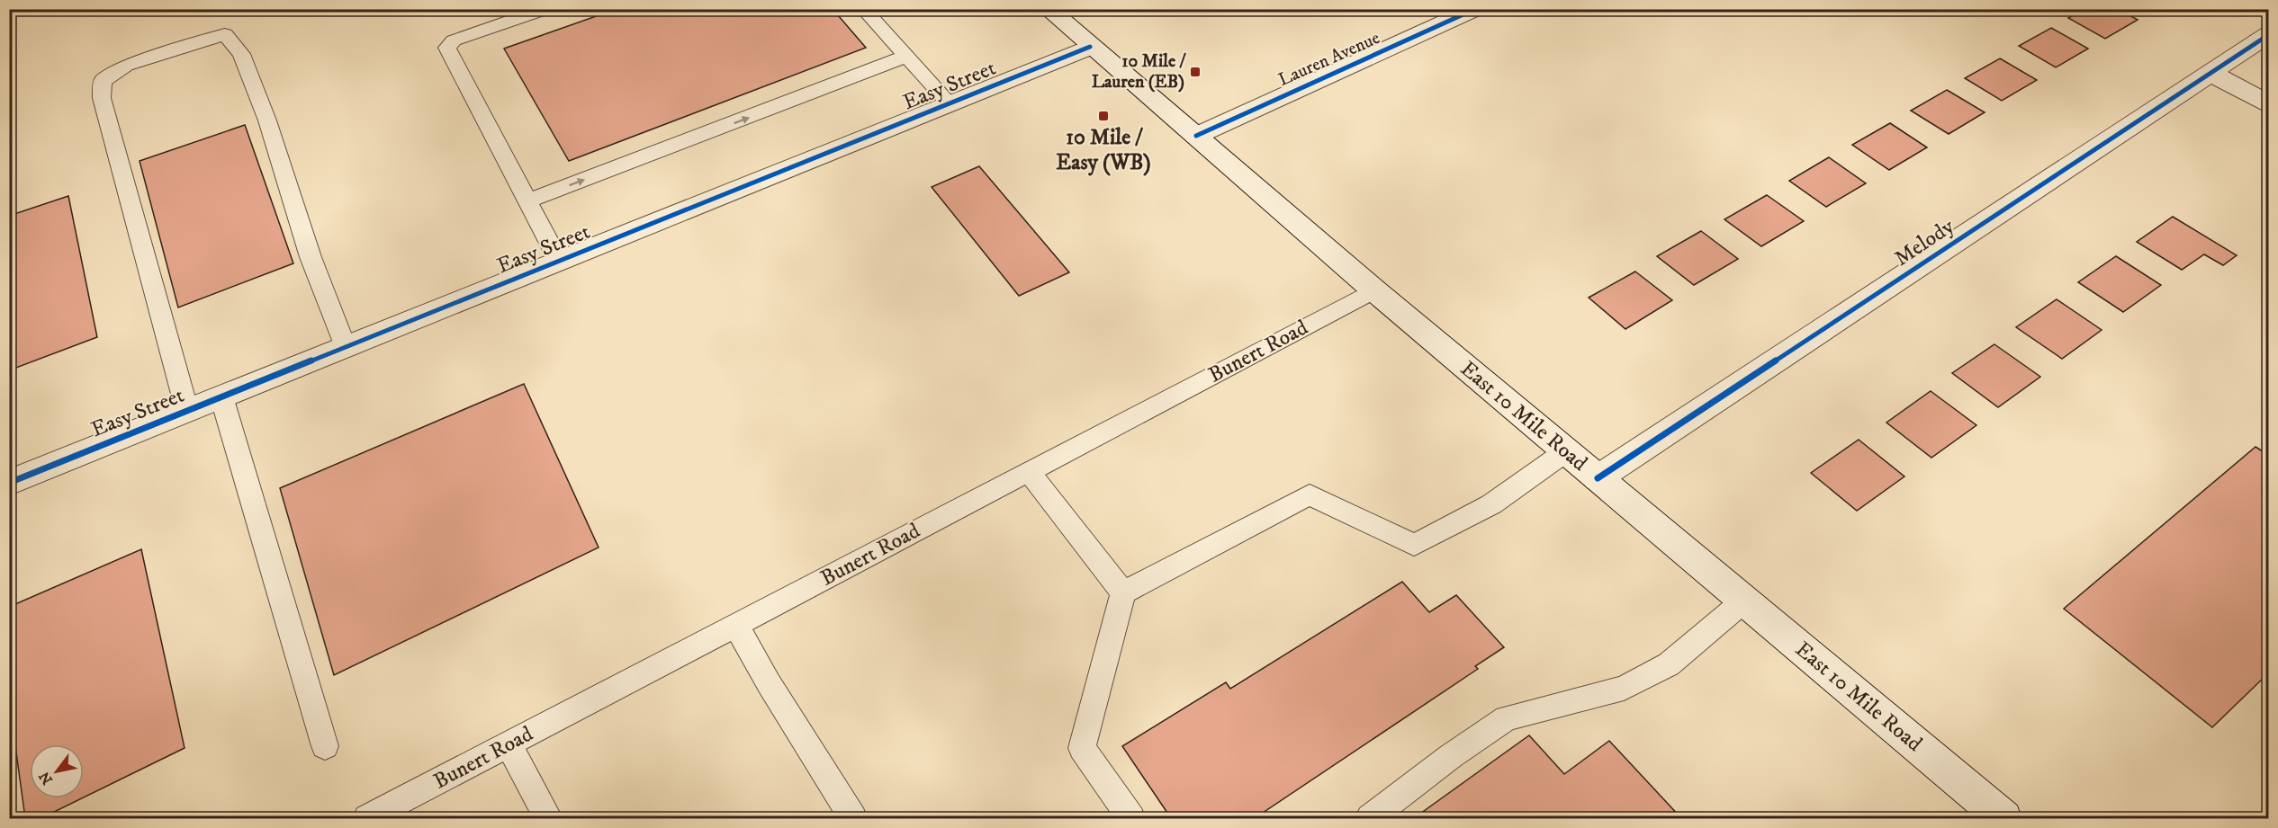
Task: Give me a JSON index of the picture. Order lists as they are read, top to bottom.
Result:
{
  "streets": {
    "street": [
      "Lauren Avenue",
      "Easy Street",
      "Melody",
      "East 10 Mile Road"
    ],
    "lane": ["Bunert Road"]
  },
  "crossings": [
    ["Lauren Avenue", "East 10 Mile Road"],
    ["Easy Street", "East 10 Mile Road"],
    ["Melody", "East 10 Mile Road"],
    ["Bunert Road", "East 10 Mile Road"]
  ],
  "places": {
    "transit": ["10 Mile / Lauren (EB)", "10 Mile / Easy (WB)"]
  },
  "north": "bottom left"
}
